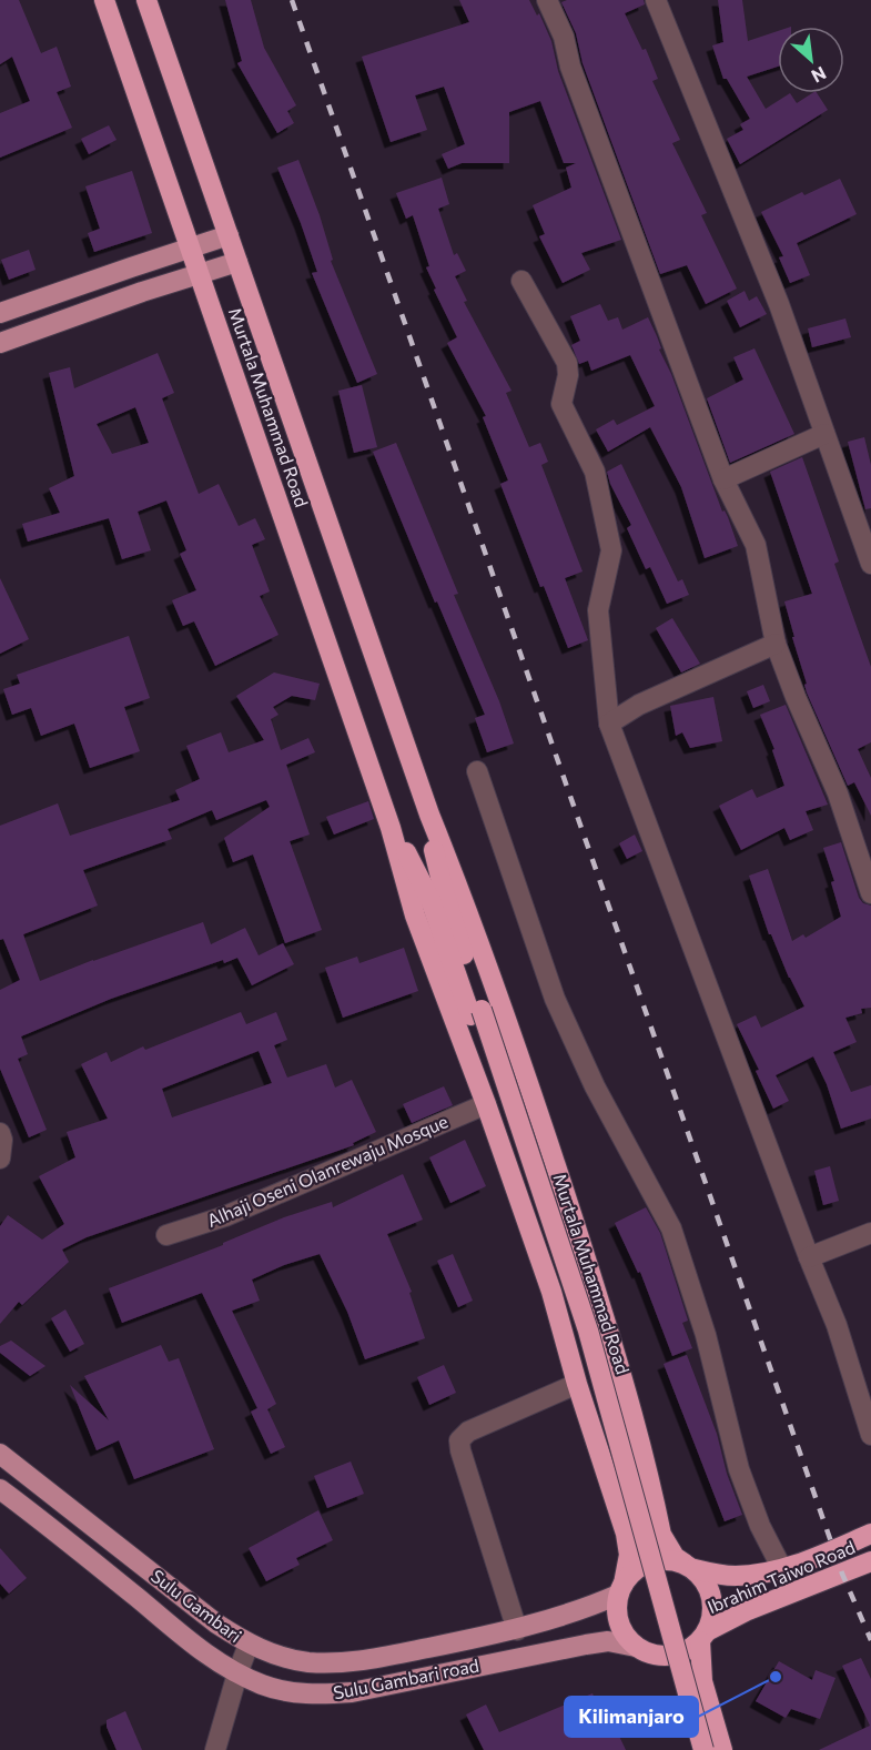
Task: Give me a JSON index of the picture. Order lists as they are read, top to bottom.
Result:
{
  "streets": {
    "highway": ["Murtala Muhammad Road", "Ibrahim Taiwo Road"],
    "main road": ["Sulu Gambari", "Sulu Gambari road"],
    "street": ["Alhaji Oseni Olanrewaju Mosque"]
  },
  "crossings": [
    ["Murtala Muhammad Road", "Alhaji Oseni Olanrewaju Mosque"],
    ["Murtala Muhammad Road", "Ibrahim Taiwo Road"],
    ["Murtala Muhammad Road", "Sulu Gambari"],
    ["Murtala Muhammad Road", "Sulu Gambari road"],
    ["Ibrahim Taiwo Road", "Sulu Gambari"],
    ["Ibrahim Taiwo Road", "Sulu Gambari road"],
    ["Sulu Gambari", "Sulu Gambari road"]
  ],
  "places": ["Kilimanjaro"],
  "north": "bottom right"
}
